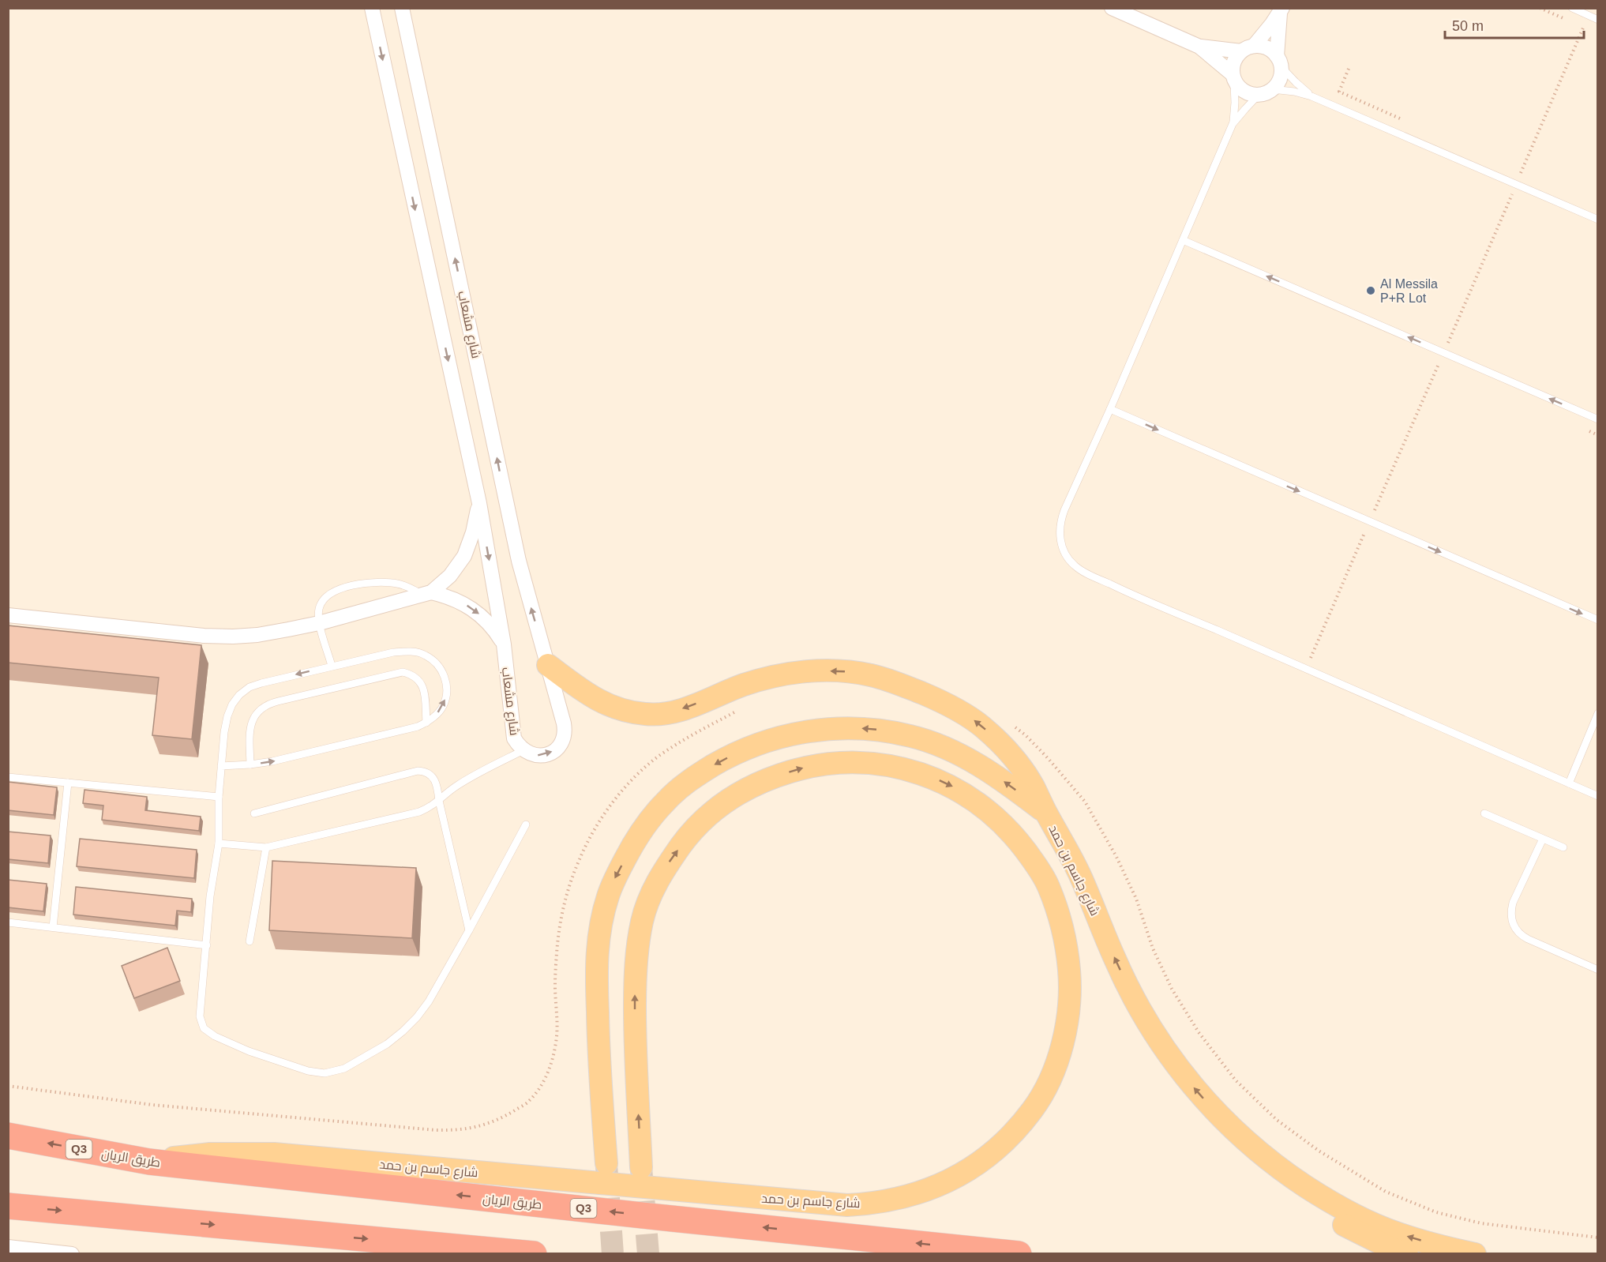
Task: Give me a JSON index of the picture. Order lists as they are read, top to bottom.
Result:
{
  "streets": {
    "highway": ["Q3", "طريق الريان"],
    "main road": ["شارع جاسم بن حمد"],
    "street": ["شارع مشعاب"]
  },
  "crossings": [
    ["شارع جاسم بن حمد", "طريق الريان"]
  ],
  "places": ["Al Messila P+R Lot"],
  "scale_bar": "50 m"
}
